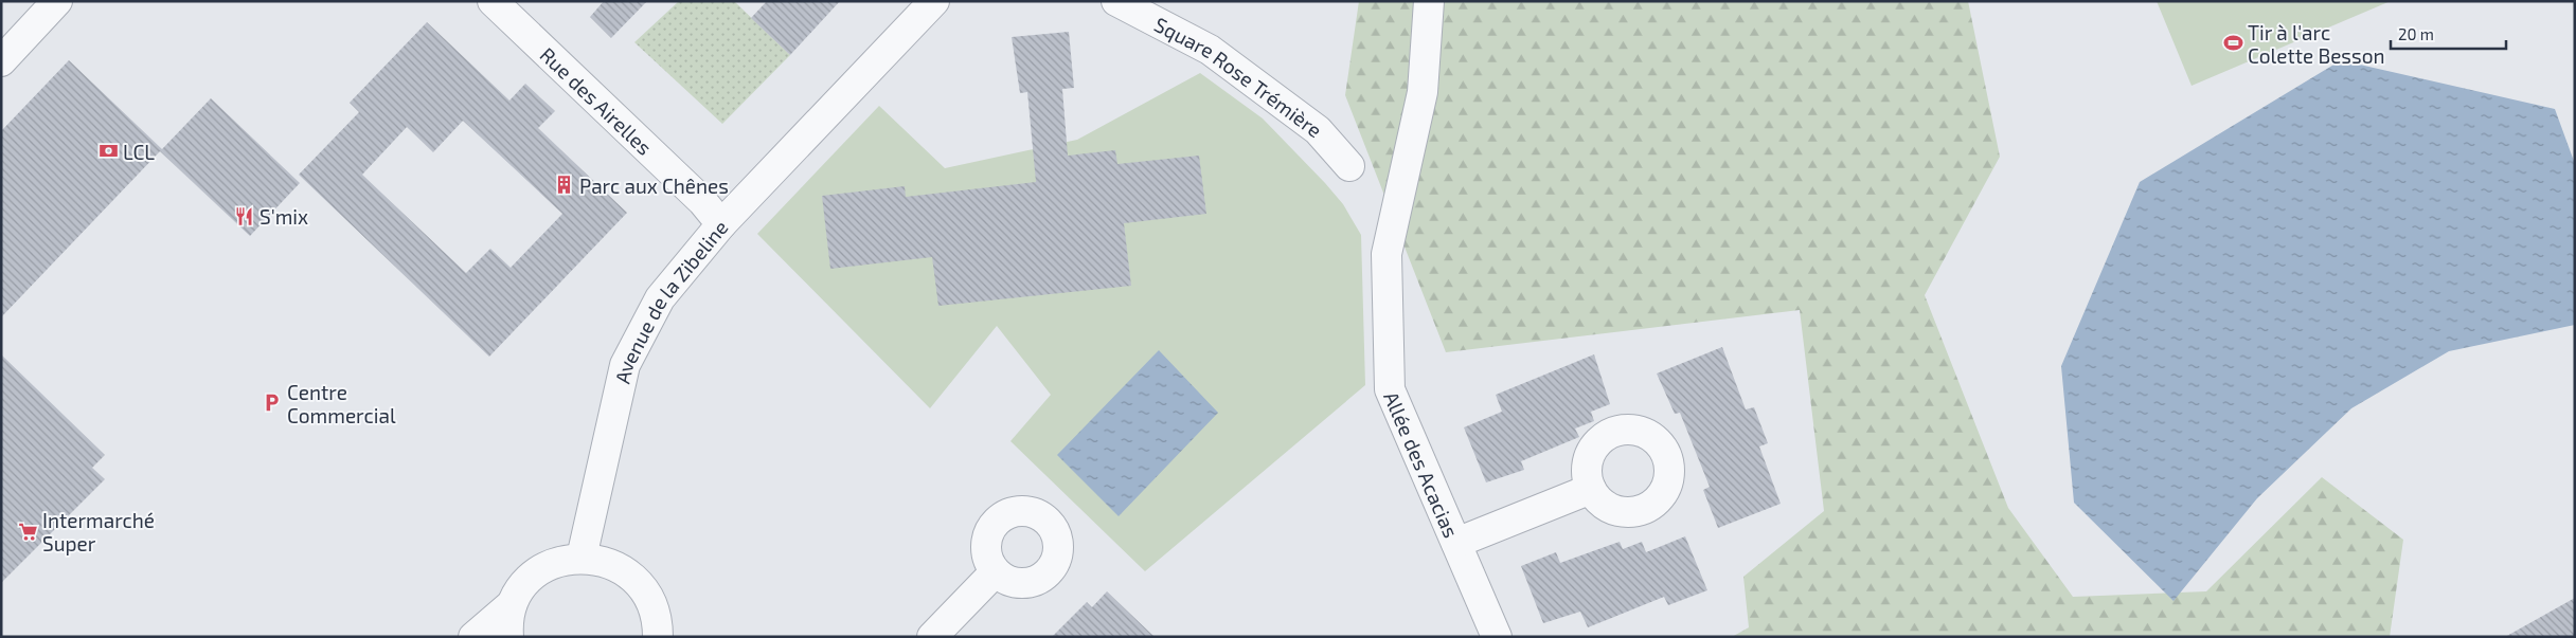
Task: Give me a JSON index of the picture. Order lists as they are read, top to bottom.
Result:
{
  "streets": {
    "street": [
      "Square Rose Trémière",
      "Rue des Airelles",
      "Avenue de la Zibeline",
      "Allée des Acacias"
    ]
  },
  "crossings": [
    ["Rue des Airelles", "Avenue de la Zibeline"]
  ],
  "places": {
    "sports": ["Tir à l'arc Colette Besson"],
    "bank": ["LCL"],
    "building": ["Parc aux Chênes"],
    "restaurant": ["S'mix"],
    "parking": ["Centre Commercial"],
    "supermarket": ["Intermarché Super"]
  },
  "scale_bar": "20 m"
}
